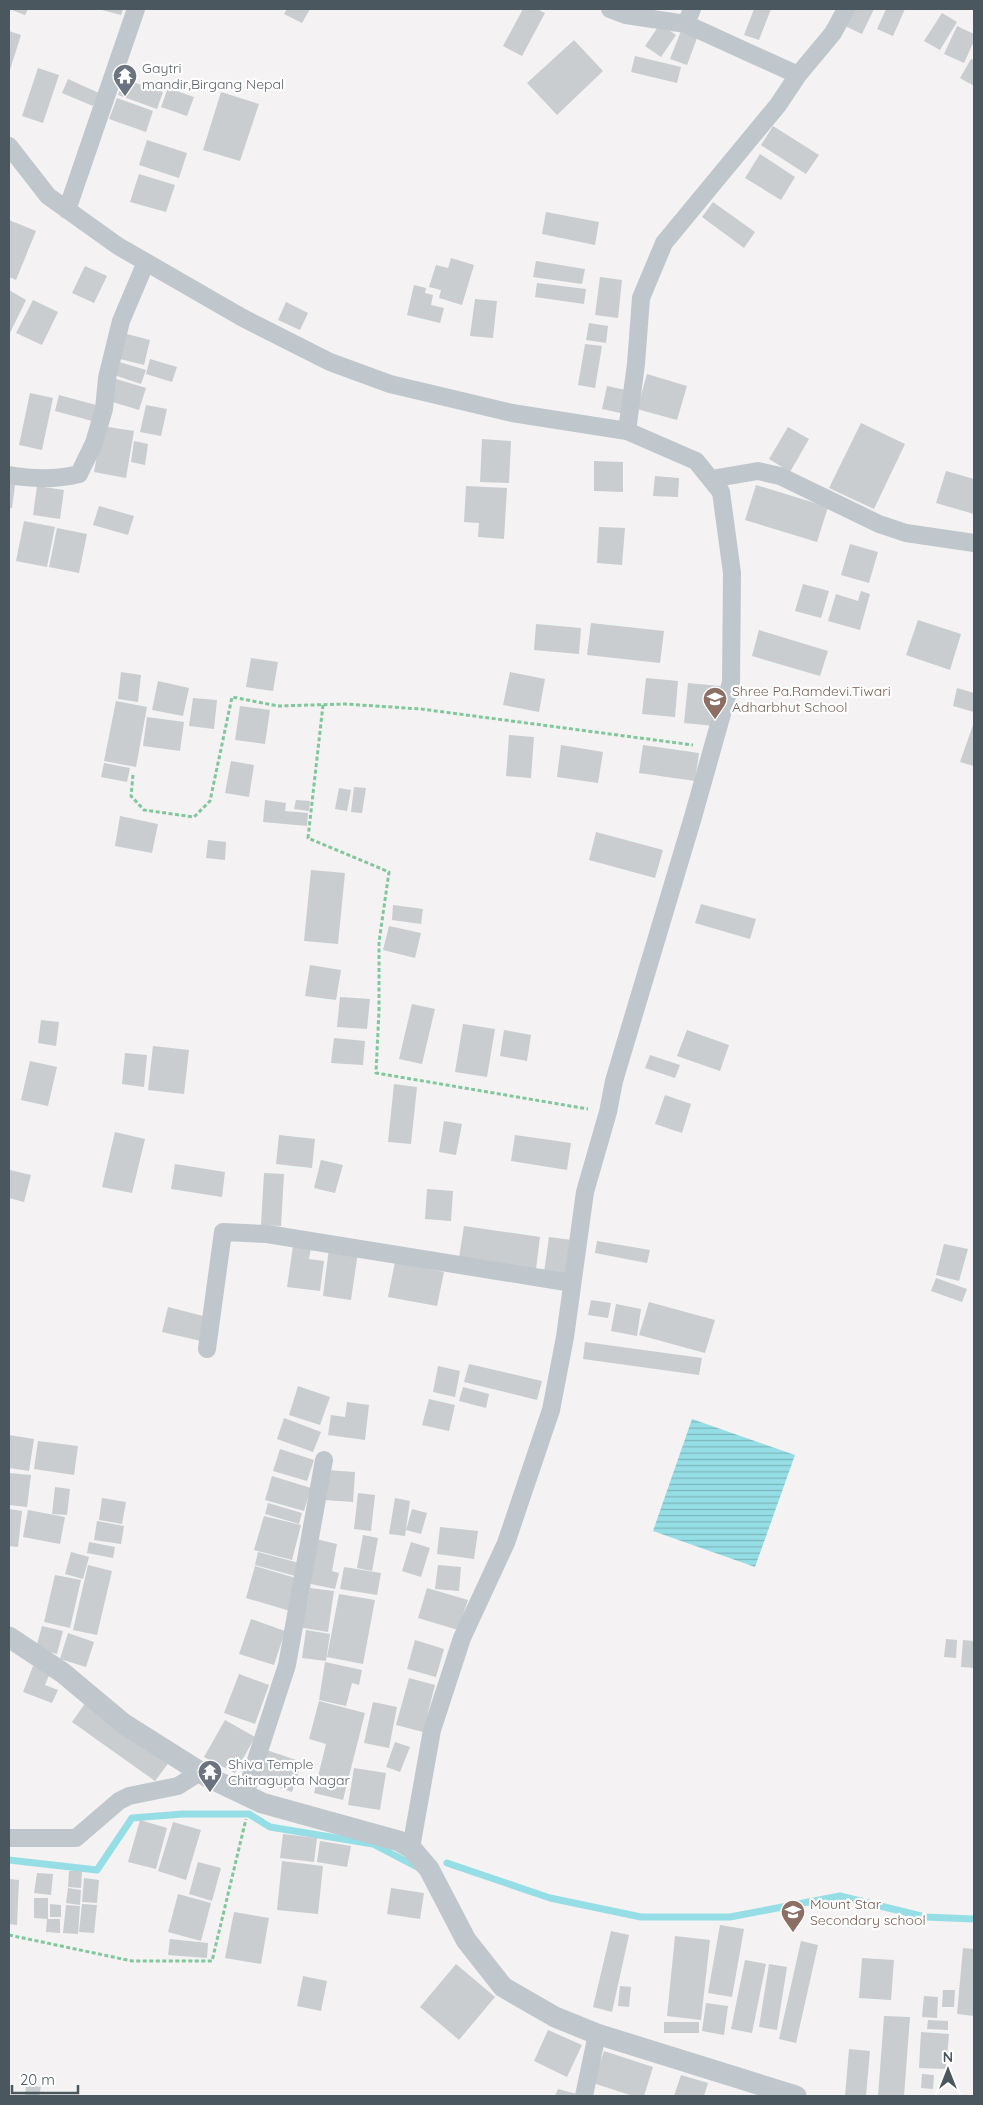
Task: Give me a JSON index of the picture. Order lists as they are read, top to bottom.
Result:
{
  "places": {
    "temple": ["Gaytri mandir,Birgang Nepal", "Shiva Temple Chitragupta Nagar"],
    "school or university": ["Shree Pa.Ramdevi.Tiwari Adharbhut School", "Mount Star Secondary school"]
  },
  "scale_bar": "20 m",
  "north": "top"
}
